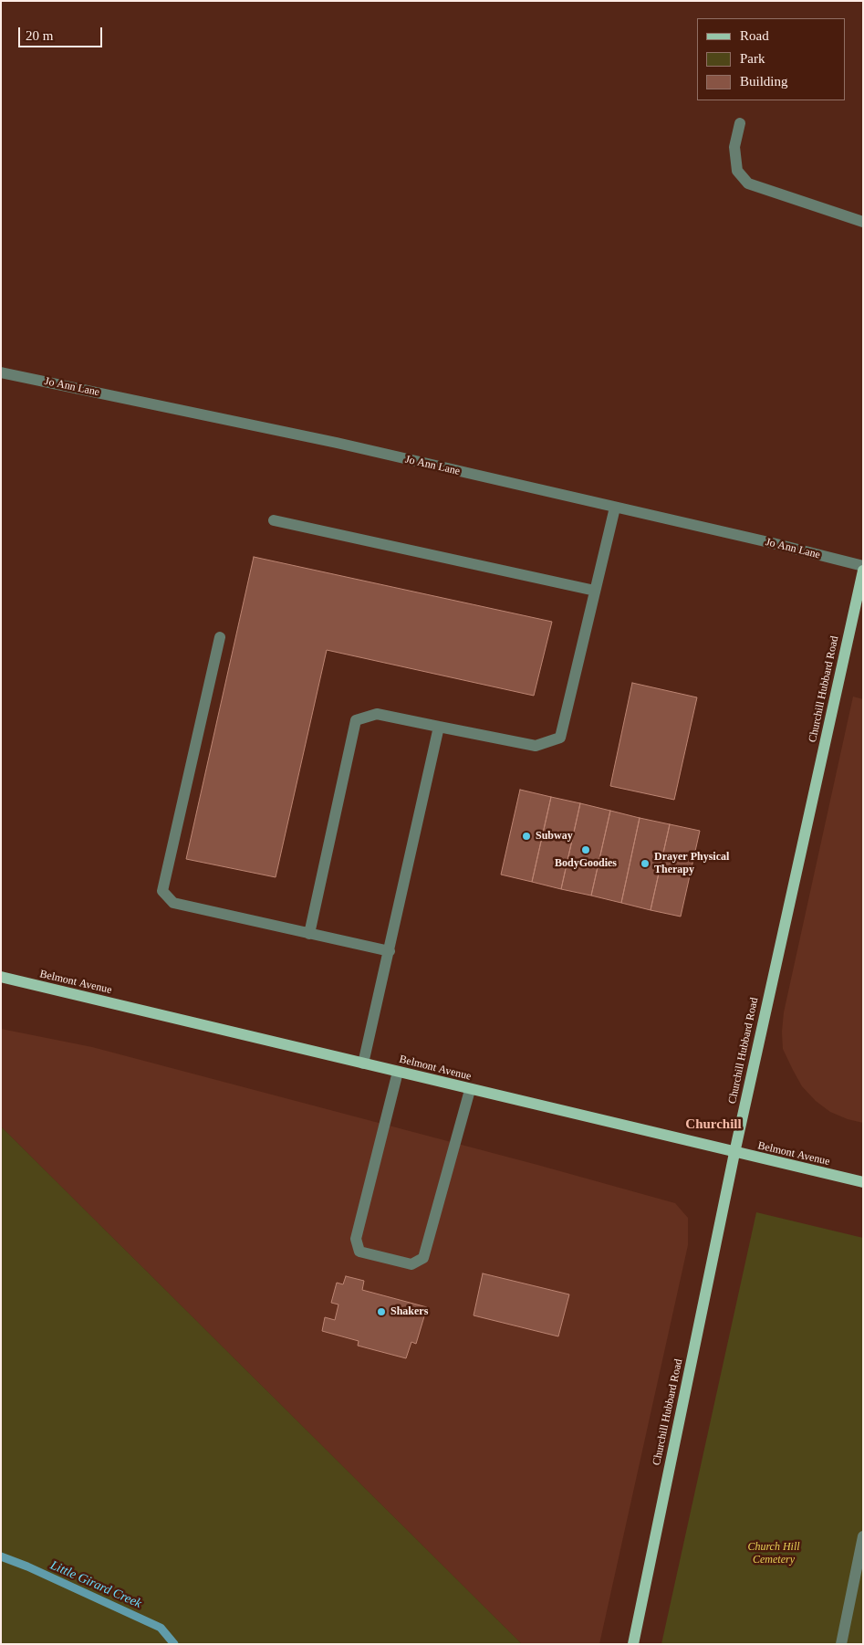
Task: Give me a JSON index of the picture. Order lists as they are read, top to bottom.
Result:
{
  "streets": {
    "main road": ["Churchill Hubbard Road", "Belmont Avenue"],
    "street": ["Jo Ann Lane"]
  },
  "crossings": [
    ["Churchill Hubbard Road", "Belmont Avenue"]
  ],
  "districts": ["Churchill"],
  "water": ["Little Girard Creek"],
  "parks": ["Church Hill Cemetery"],
  "places": [
    "Subway",
    "BodyGoodies",
    "Drayer Physical Therapy",
    "Shakers"
  ],
  "legend": ["Road", "Park", "Building"],
  "scale_bar": "20 m"
}
